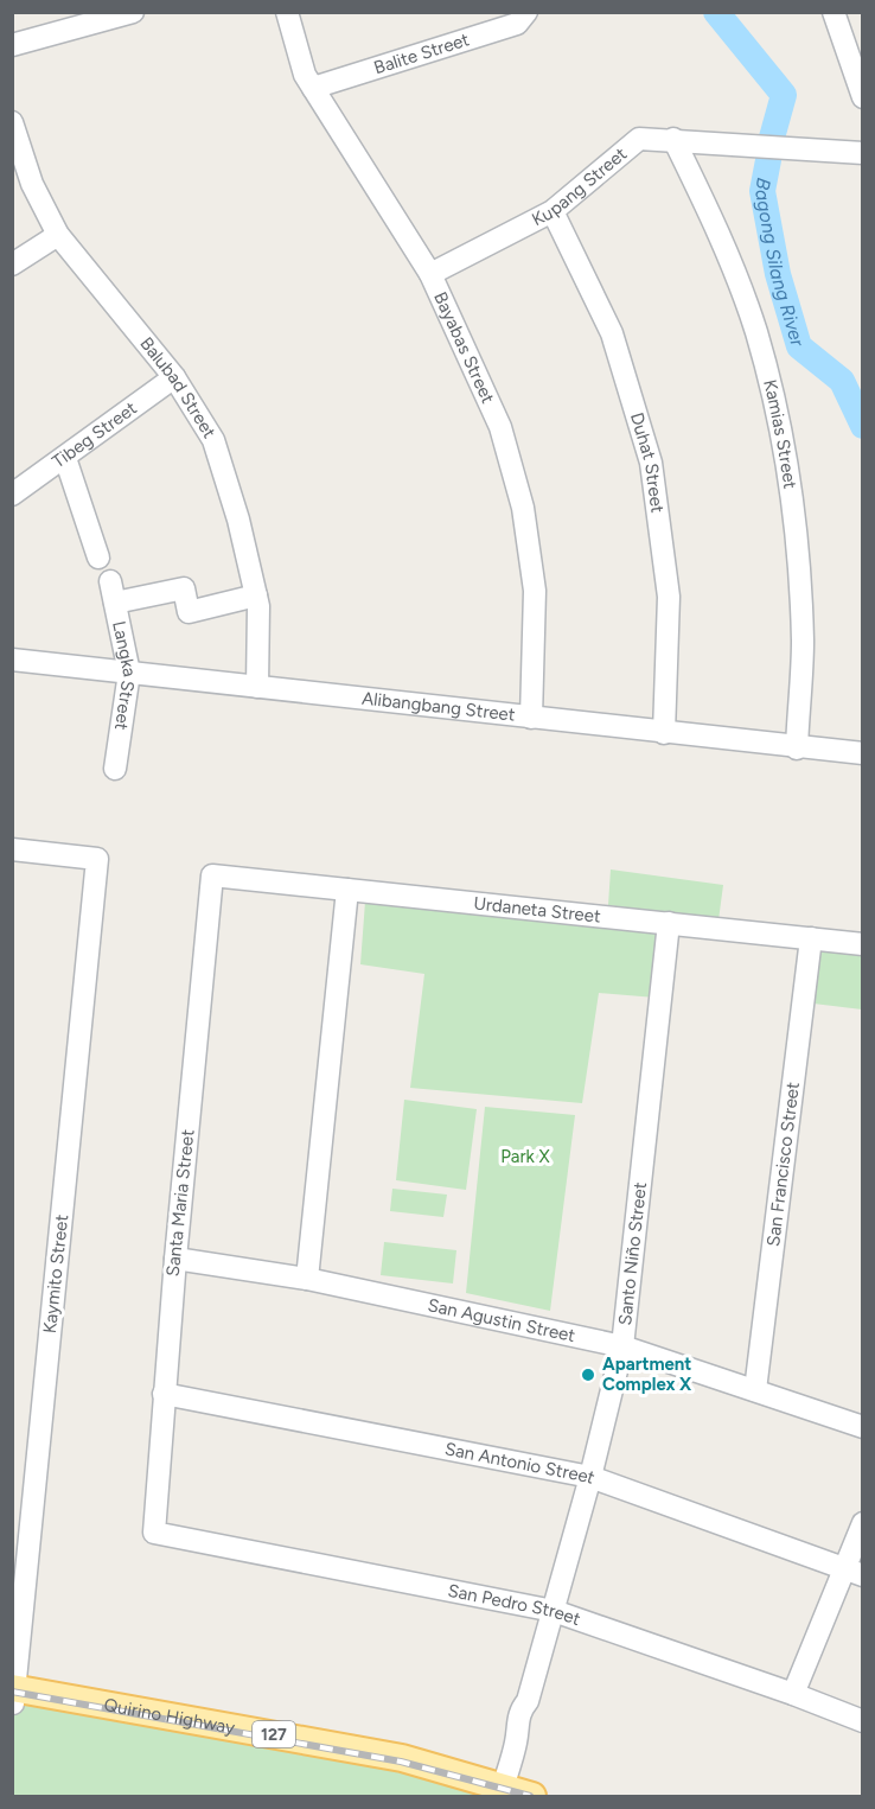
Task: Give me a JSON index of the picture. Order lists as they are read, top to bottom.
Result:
{
  "streets": {
    "main road": ["Quirino Highway", "127"],
    "street": [
      "Balite Street",
      "Kupang Street",
      "Bayabas Street",
      "Balubad Street",
      "Kamias Street",
      "Tibeg Street",
      "Duhat Street",
      "Langka Street",
      "Alibangbang Street",
      "Urdaneta Street",
      "San Francisco Street",
      "Santa Maria Street",
      "Santo Niño Street",
      "Kaymito Street",
      "San Agustin Street",
      "San Antonio Street",
      "San Pedro Street"
    ]
  },
  "crossings": [
    ["Balite Street", "Bayabas Street"],
    ["Kupang Street", "Bayabas Street"],
    ["Kupang Street", "Kamias Street"],
    ["Kupang Street", "Duhat Street"],
    ["Bayabas Street", "Alibangbang Street"],
    ["Balubad Street", "Tibeg Street"],
    ["Balubad Street", "Langka Street"],
    ["Balubad Street", "Alibangbang Street"],
    ["Kamias Street", "Alibangbang Street"],
    ["Duhat Street", "Alibangbang Street"],
    ["Langka Street", "Alibangbang Street"],
    ["Urdaneta Street", "San Francisco Street"],
    ["Urdaneta Street", "Santa Maria Street"],
    ["Urdaneta Street", "Santo Niño Street"],
    ["San Francisco Street", "San Agustin Street"],
    ["Santa Maria Street", "San Agustin Street"],
    ["Santa Maria Street", "San Antonio Street"],
    ["Santa Maria Street", "San Pedro Street"],
    ["Santo Niño Street", "San Agustin Street"],
    ["Santo Niño Street", "San Antonio Street"],
    ["Santo Niño Street", "San Pedro Street"],
    ["Santo Niño Street", "Quirino Highway"],
    ["Kaymito Street", "Quirino Highway"]
  ],
  "water": ["Bagong Silang River"],
  "parks": ["Park X"],
  "places": ["Apartment Complex X"]
}
